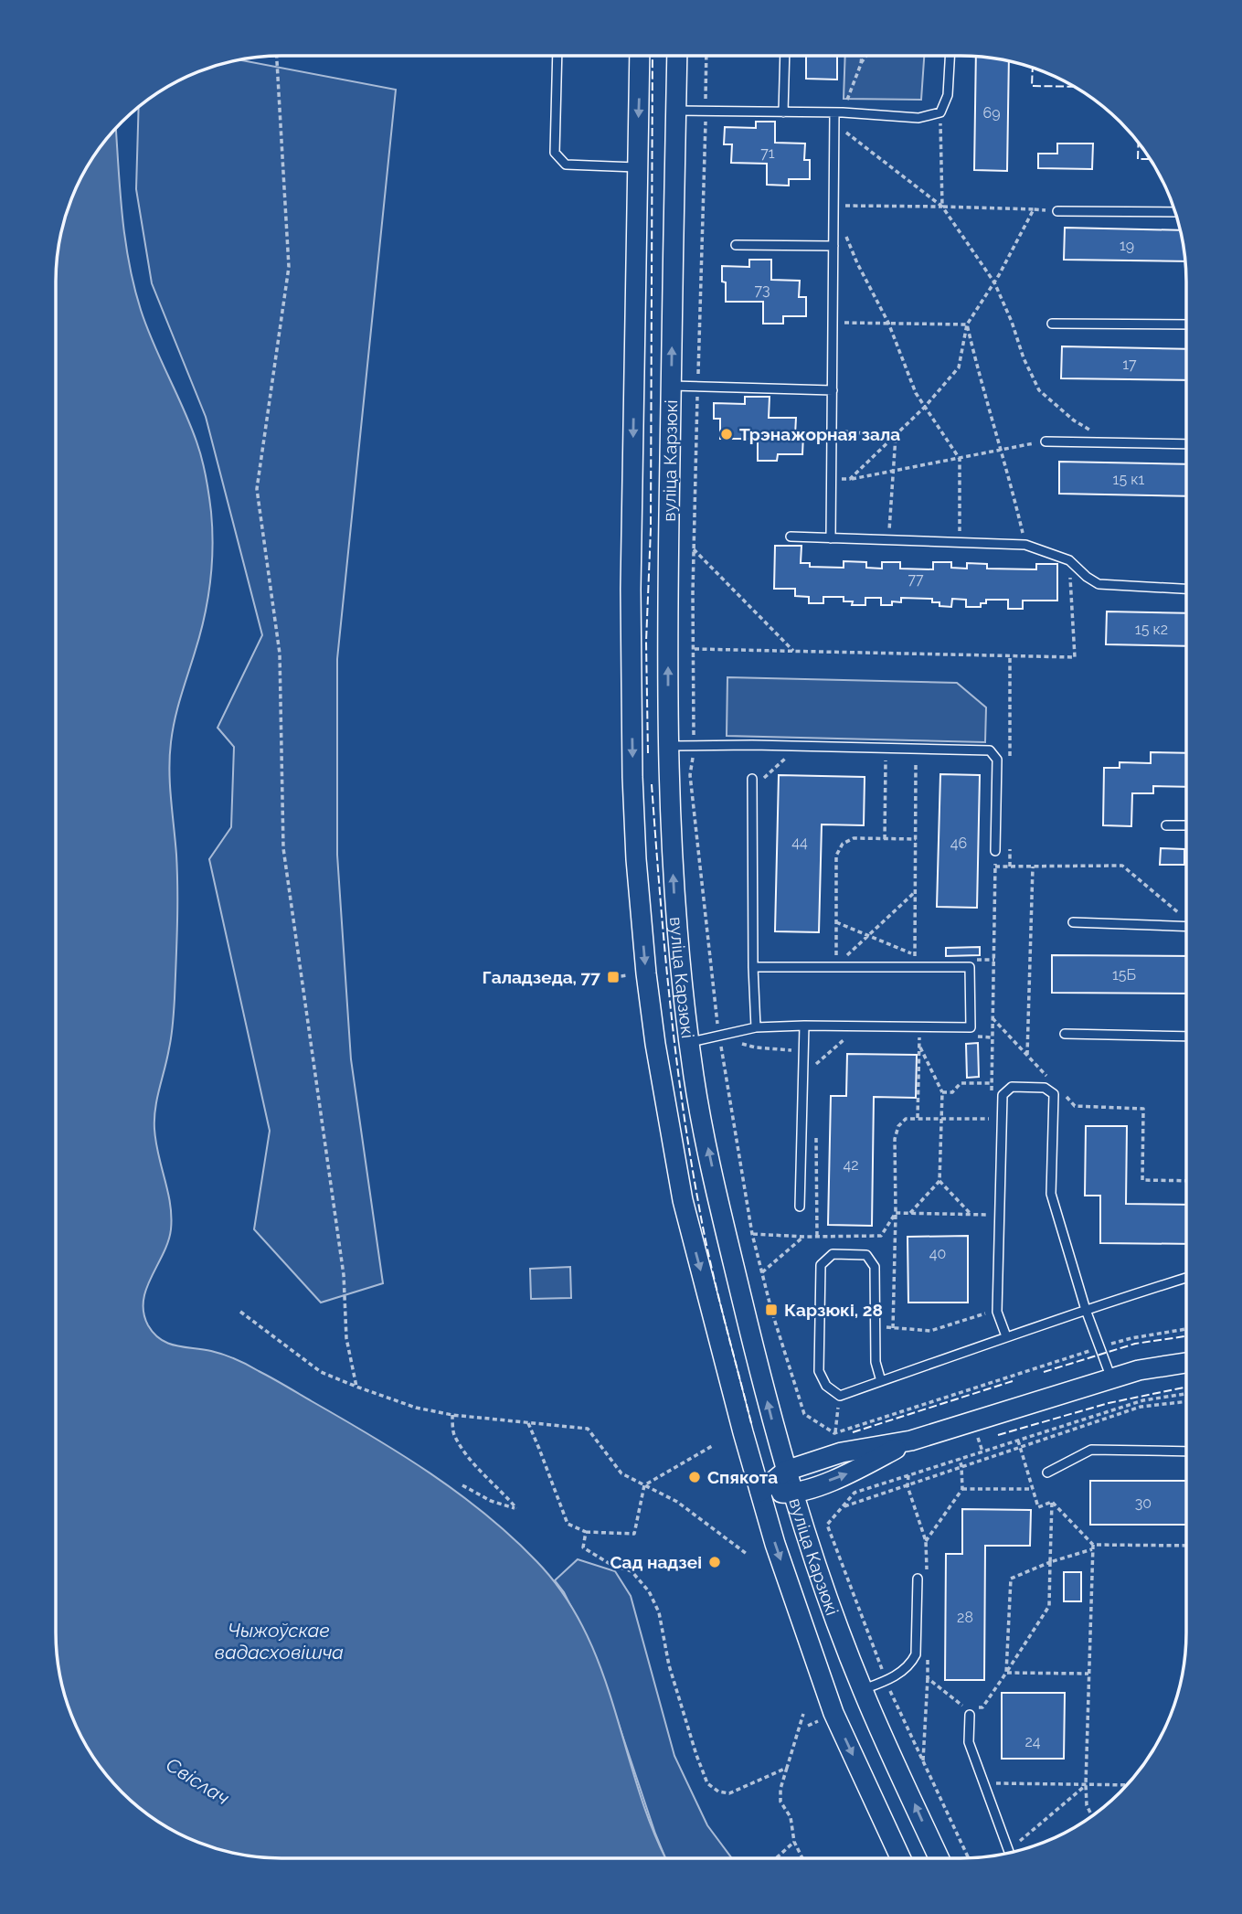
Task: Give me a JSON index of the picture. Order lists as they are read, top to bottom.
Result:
{
  "streets": {
    "street": ["вуліца Карзюкі"]
  },
  "water": ["Чыжоўскае вадасховішча", "Свіслач"],
  "places": {
    "other": ["Трэнажорная зала", "Спякота", "Сад надзеі"],
    "transit": ["Галадзеда, 77", "Карзюкі, 28"]
  },
  "house_numbers": [
    "69",
    "71",
    "19",
    "73",
    "17",
    "15 к1",
    "77",
    "15 к2",
    "44",
    "46",
    "15Б",
    "42",
    "40",
    "30",
    "28",
    "24"
  ]
}
